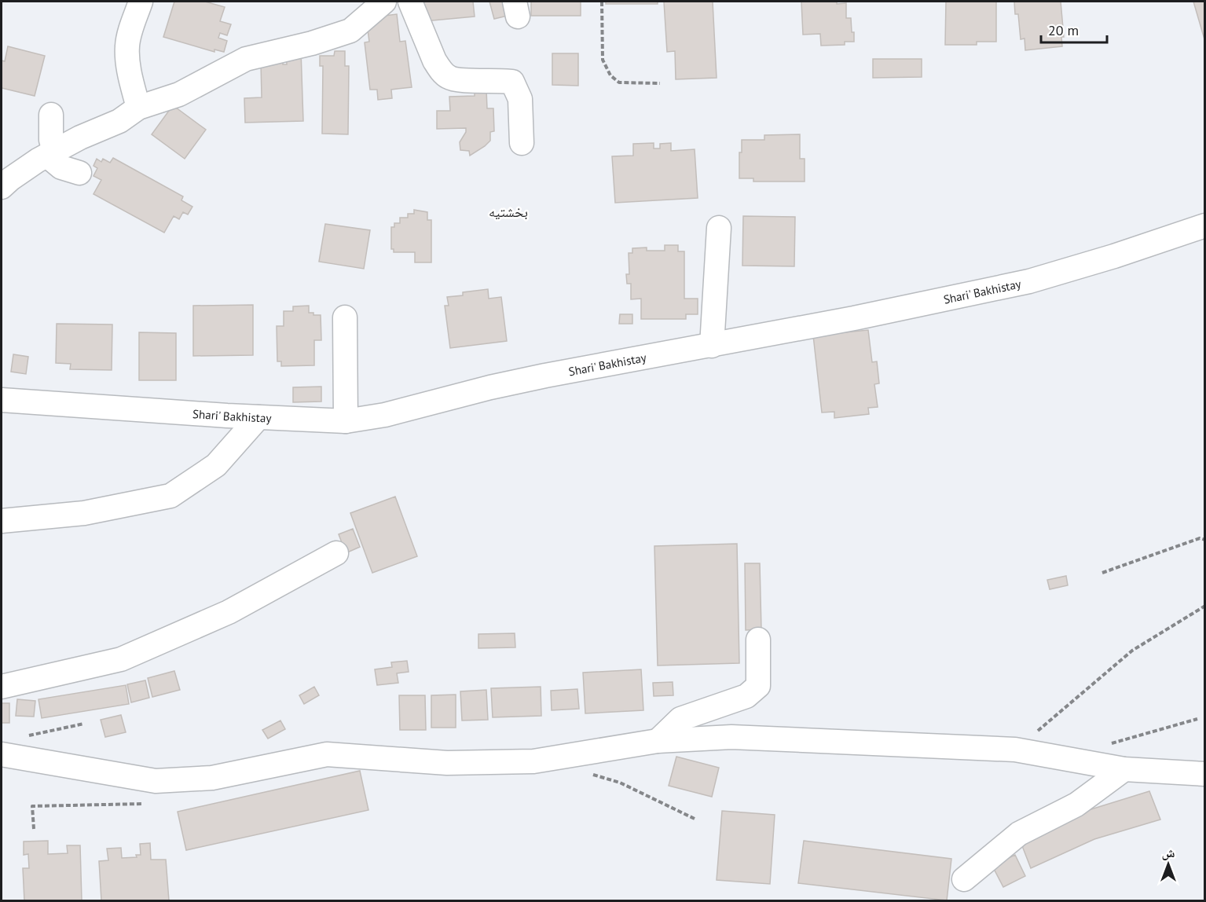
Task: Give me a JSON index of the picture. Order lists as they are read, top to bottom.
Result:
{
  "streets": {
    "street": ["Shari' Bakhistay"]
  },
  "districts": ["بخشتيه"],
  "scale_bar": "20 m",
  "north": "top"
}
